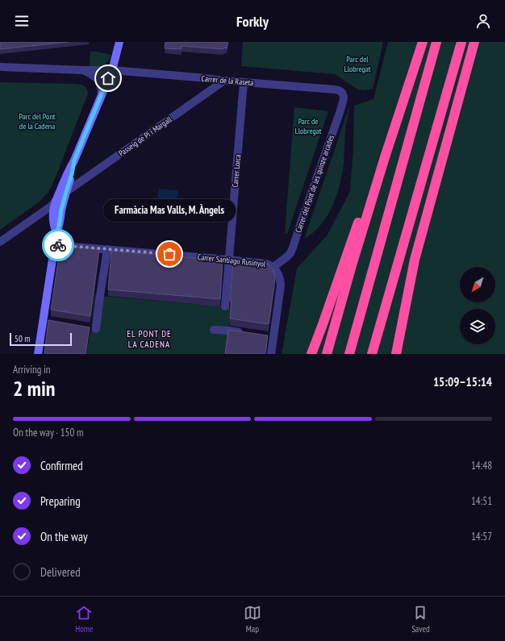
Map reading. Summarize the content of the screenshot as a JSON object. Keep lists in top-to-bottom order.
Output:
{
  "streets": {
    "street": [
      "Carrer de la Raseta",
      "Passeig de Pi i Margall",
      "Carrer Lorca",
      "Carrer del Pont de les quinze arcades",
      "Carrer Santiago Rusinyol"
    ]
  },
  "crossings": [
    ["Carrer de la Raseta", "Passeig de Pi i Margall"],
    ["Carrer de la Raseta", "Carrer Lorca"],
    ["Carrer de la Raseta", "Carrer del Pont de les quinze arcades"],
    ["Carrer Lorca", "Carrer Santiago Rusinyol"],
    ["Carrer del Pont de les quinze arcades", "Carrer Santiago Rusinyol"]
  ],
  "districts": ["EL PONT DE LA CADENA"],
  "parks": ["Parc del Llobregat", "Parc del Pont de la Cadena", "Parc de Llobregat"],
  "places": ["Farmàcia Mas Valls, M. Àngels"],
  "scale_bar": "50 m",
  "north": "bottom left",
  "page": {
    "header": "Forkly",
    "bubble": "Farmàcia Mas Valls, M. Àngels",
    "scale": "50 m",
    "heading": ["2 min", "Arriving in", "15:09–15:14"],
    "bar": "On the way · 150 m",
    "list": [
      ["Confirmed", "14:48"],
      ["Preparing", "14:51"],
      ["On the way", "14:57"],
      "Delivered"
    ],
    "tabs": ["Home", "Map", "Saved"]
  }
}
